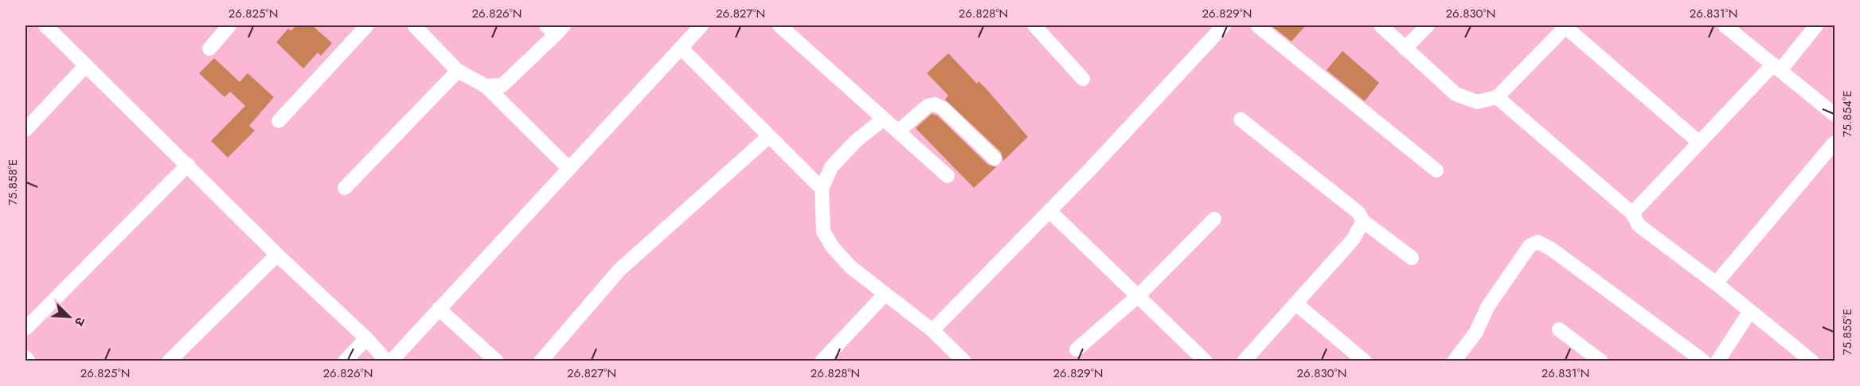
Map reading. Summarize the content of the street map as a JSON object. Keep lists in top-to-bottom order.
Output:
{
  "north": "bottom right",
  "coordinates": [
    "26.825°N",
    "26.826°N",
    "26.827°N",
    "26.828°N",
    "26.829°N",
    "26.830°N",
    "26.831°N",
    "75.854°E",
    "75.858°E",
    "75.855°E"
  ]
}
